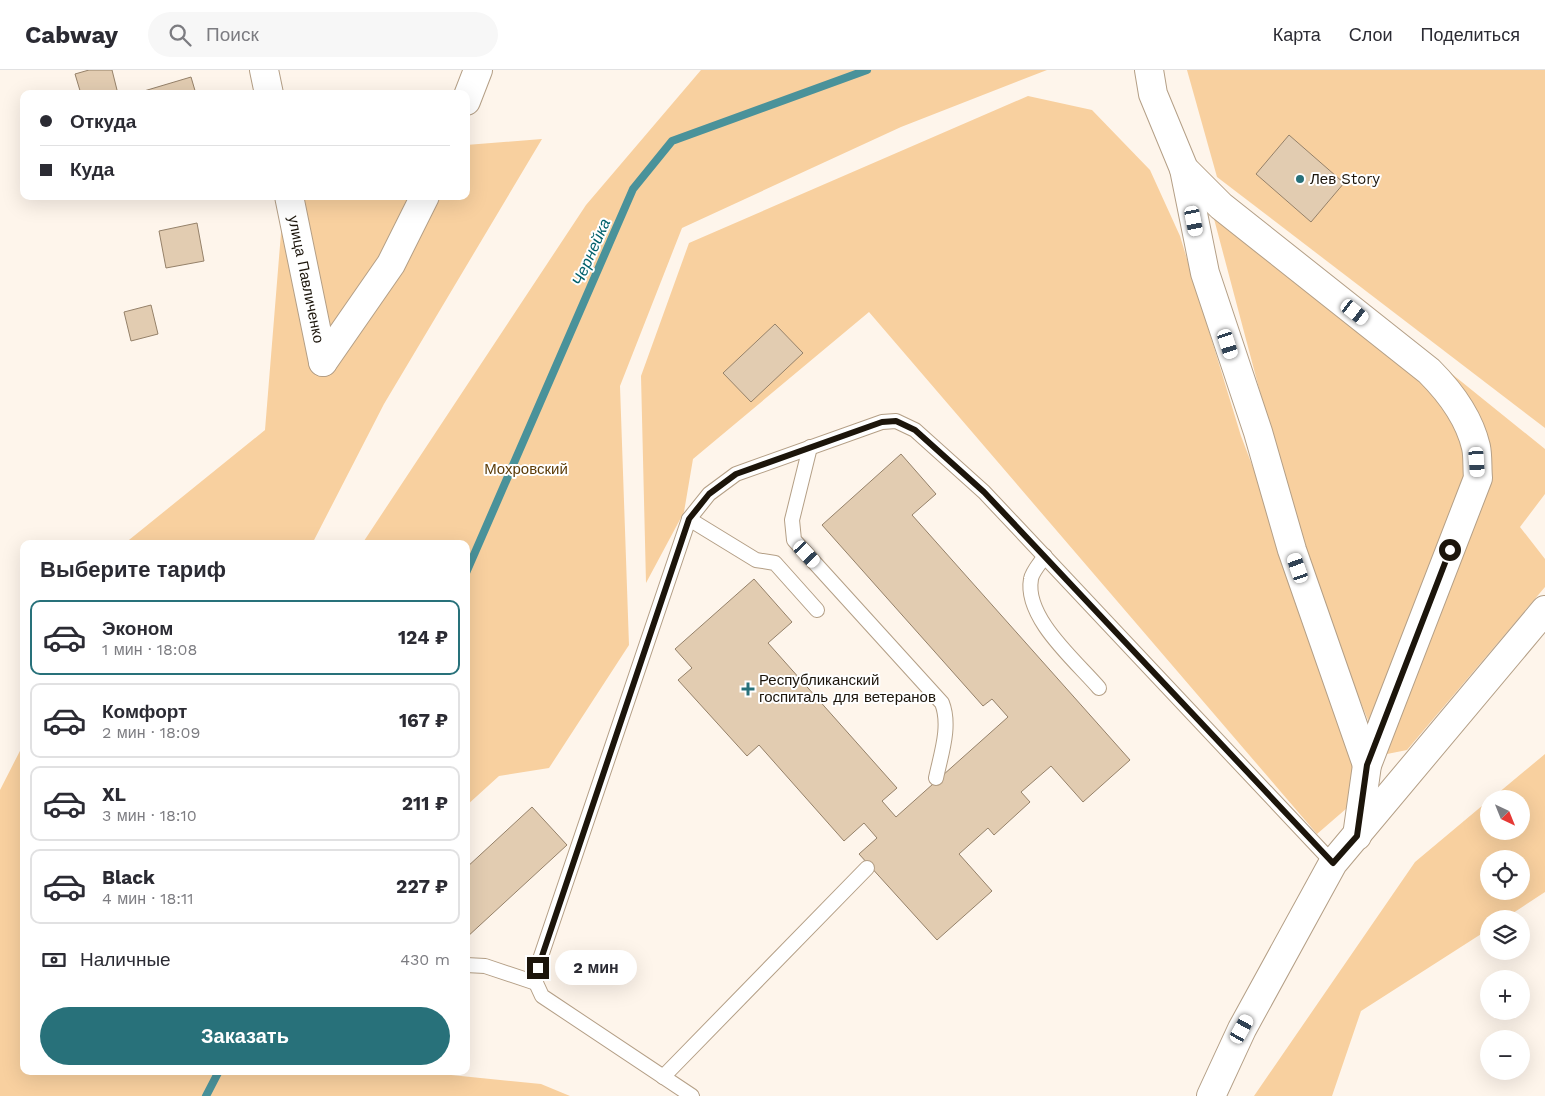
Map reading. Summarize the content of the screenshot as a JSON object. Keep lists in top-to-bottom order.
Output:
{
  "streets": {
    "street": ["улица Павличенко"]
  },
  "water": ["Чернейка"],
  "parks": ["Мохровский"],
  "places": {
    "other": ["Лев Story"],
    "health": ["Республиканский госпиталь для ветеранов"]
  },
  "north": "bottom right",
  "page": {
    "header": "Cabway",
    "search": "Поиск",
    "nav": ["Карта", "Слои", "Поделиться"],
    "banner": ["Откуда", "Куда"],
    "heading": "Выберите тариф",
    "list": [
      {
        "name": "Эконом",
        "note": "1 мин · 18:08",
        "value": "124 ₽"
      },
      {
        "name": "Комфорт",
        "note": "2 мин · 18:09",
        "value": "167 ₽"
      },
      {
        "name": "XL",
        "note": "3 мин · 18:10",
        "value": "211 ₽"
      },
      {
        "name": "Black",
        "note": "4 мин · 18:11",
        "value": "227 ₽"
      }
    ],
    "map_buttons": ["+", "−"],
    "pay": ["Наличные", "430 m"],
    "bubble": "2 мин",
    "buttons": "Заказать"
  }
}
